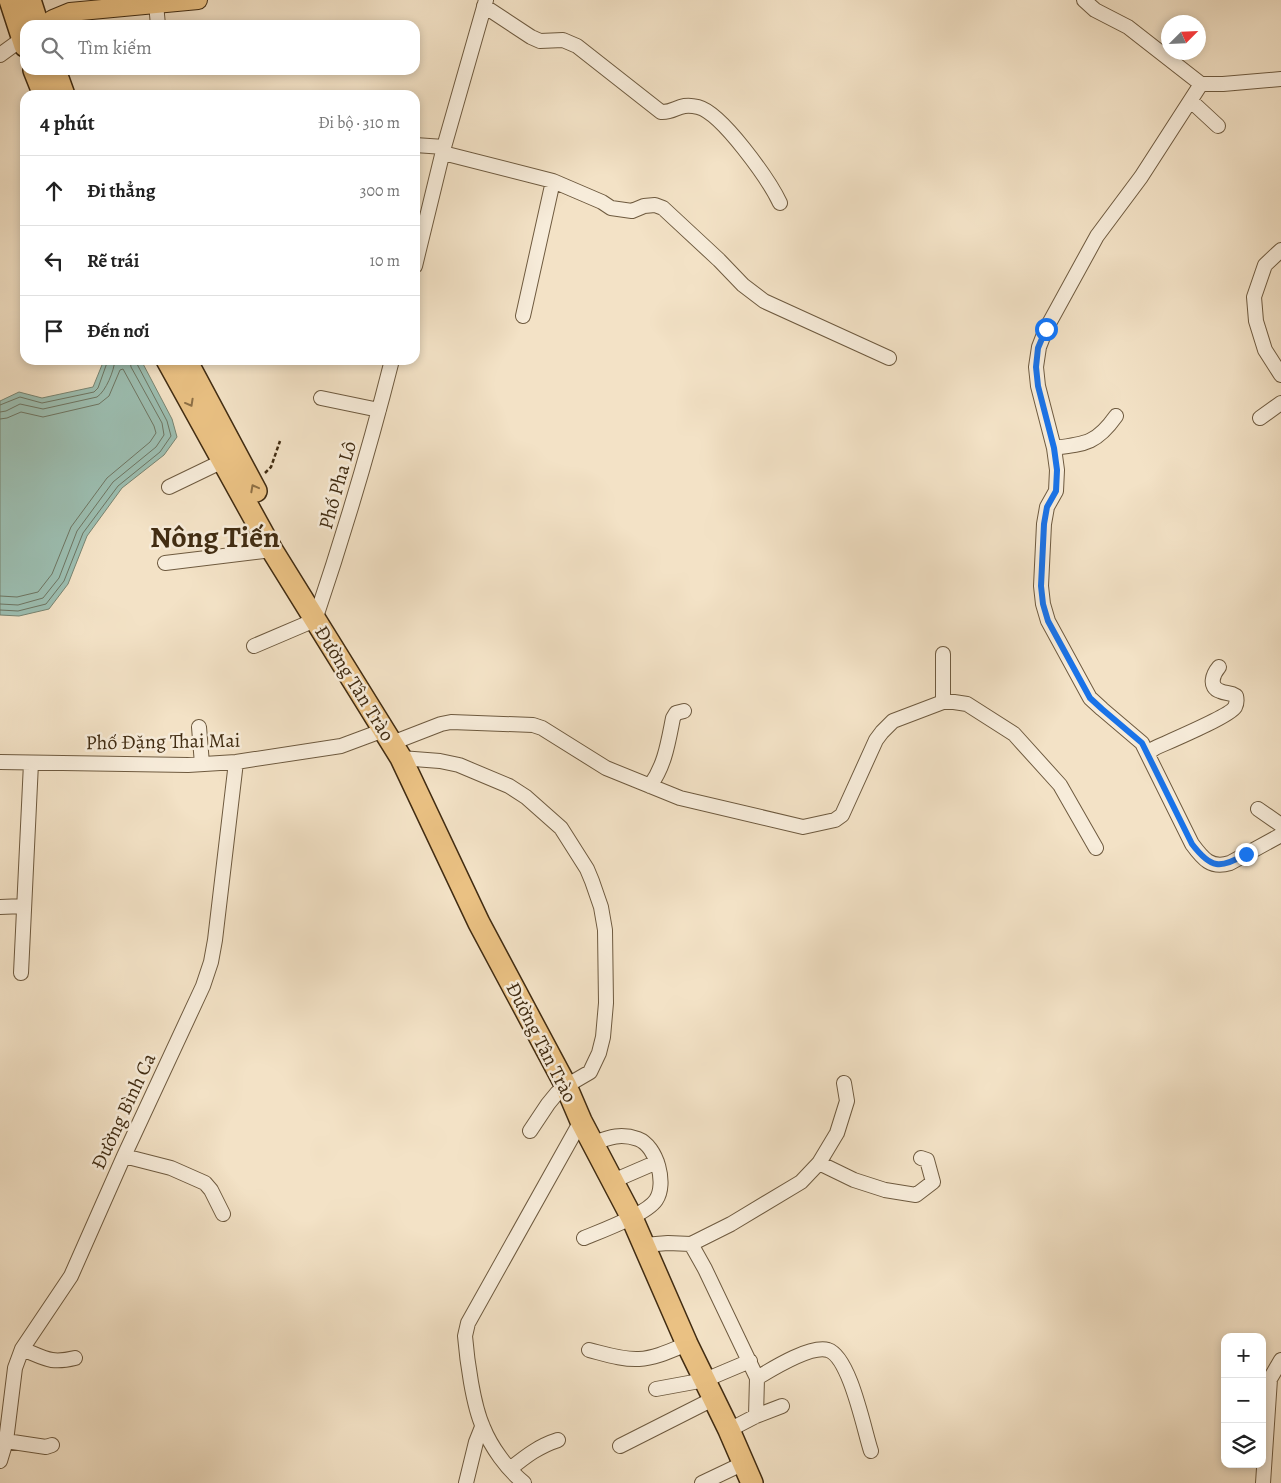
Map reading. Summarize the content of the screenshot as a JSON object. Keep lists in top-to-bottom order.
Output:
{
  "streets": {
    "highway": ["Đường Tân Trào"],
    "street": ["Phố Pha Lô", "Phố Đặng Thai Mai", "Đường Bình Ca"]
  },
  "crossings": [
    ["Phố Pha Lô", "Đường Tân Trào"],
    ["Đường Tân Trào", "Phố Đặng Thai Mai"],
    ["Phố Đặng Thai Mai", "Đường Bình Ca"]
  ],
  "districts": ["Nông Tiến"],
  "north": "top right",
  "page": {
    "search": "Tìm kiếm",
    "heading": ["4 phút", "Đi bộ · 310 m"],
    "list": [
      ["Đi thẳng", "300 m"],
      ["Rẽ trái", "10 m"],
      "Đến nơi"
    ],
    "map_buttons": ["+", "−"]
  }
}
